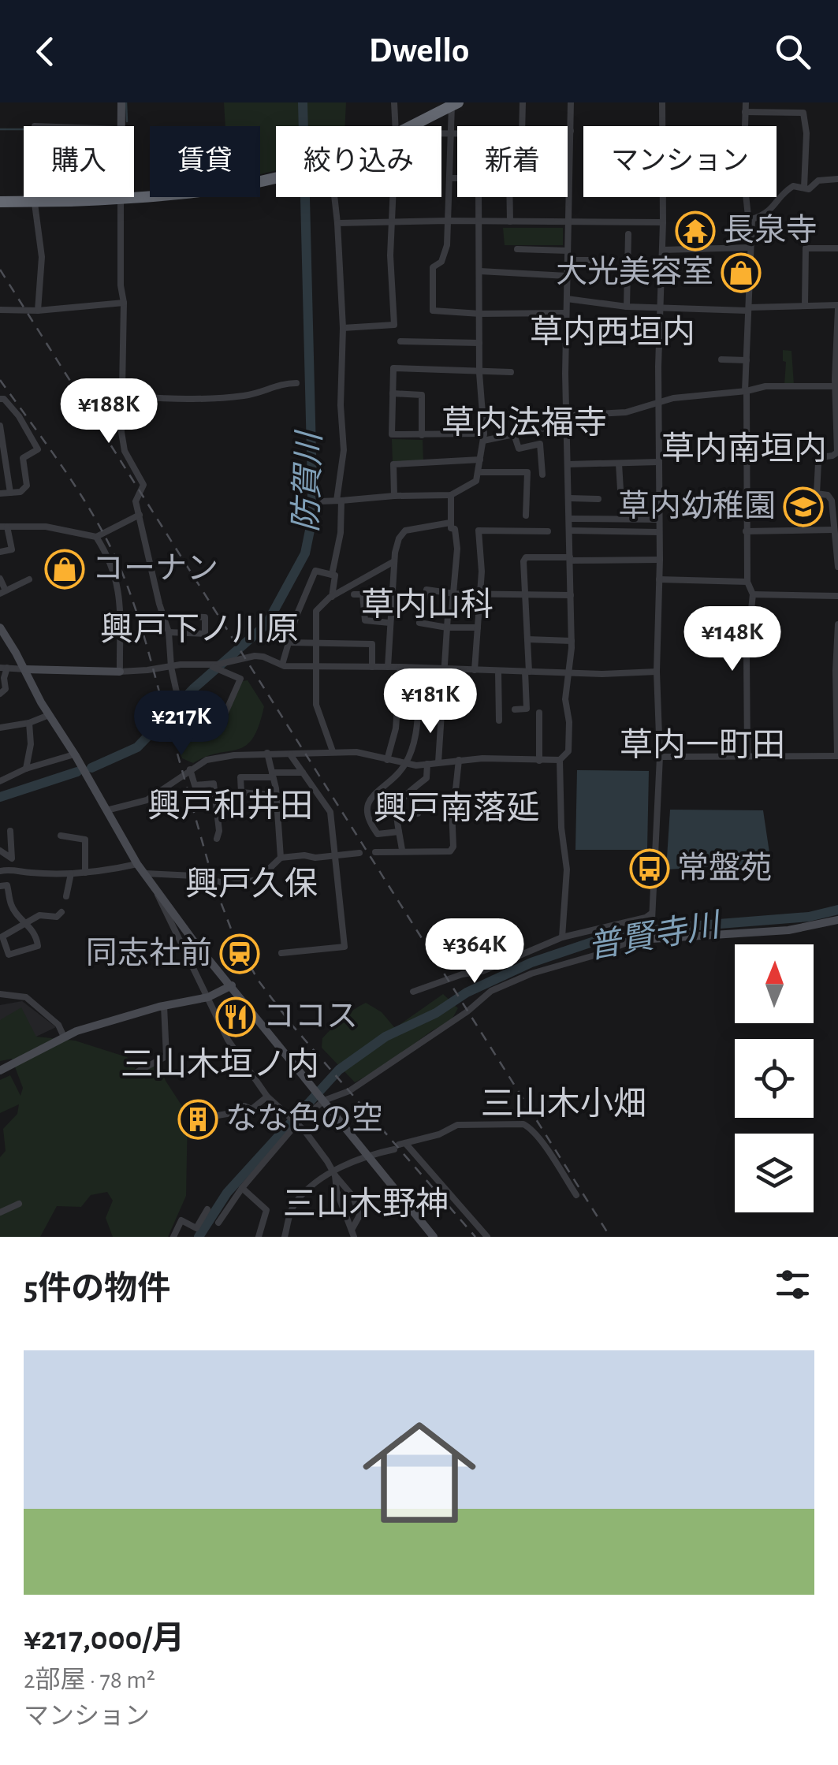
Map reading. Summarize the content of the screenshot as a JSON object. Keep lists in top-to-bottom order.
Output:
{
  "districts": [
    "草内西垣内",
    "草内法福寺",
    "草内南垣内",
    "草内山科",
    "興戸下ノ川原",
    "草内一町田",
    "興戸和井田",
    "興戸南落延",
    "興戸久保",
    "三山木垣ノ内",
    "三山木小畑",
    "三山木野神"
  ],
  "water": ["防賀川", "普賢寺川"],
  "places": {
    "temple": ["長泉寺"],
    "shop": ["大光美容室", "コーナン"],
    "school or university": ["草内幼稚園"],
    "bus stop": ["常盤苑"],
    "station": ["同志社前"],
    "restaurant": ["ココス"],
    "building": ["なな色の空"]
  },
  "north": "top",
  "page": {
    "header": "Dwello",
    "chip": [
      "購入",
      "賃貸",
      "絞り込み",
      "新着",
      "マンション"
    ],
    "price": [
      "¥188K",
      "¥148K",
      "¥181K",
      "¥217K",
      "¥364K"
    ],
    "heading": "5件の物件",
    "list": [
      {
        "name": "¥217,000/月",
        "note": "2部屋 · 78 m² · マンション"
      }
    ]
  }
}
